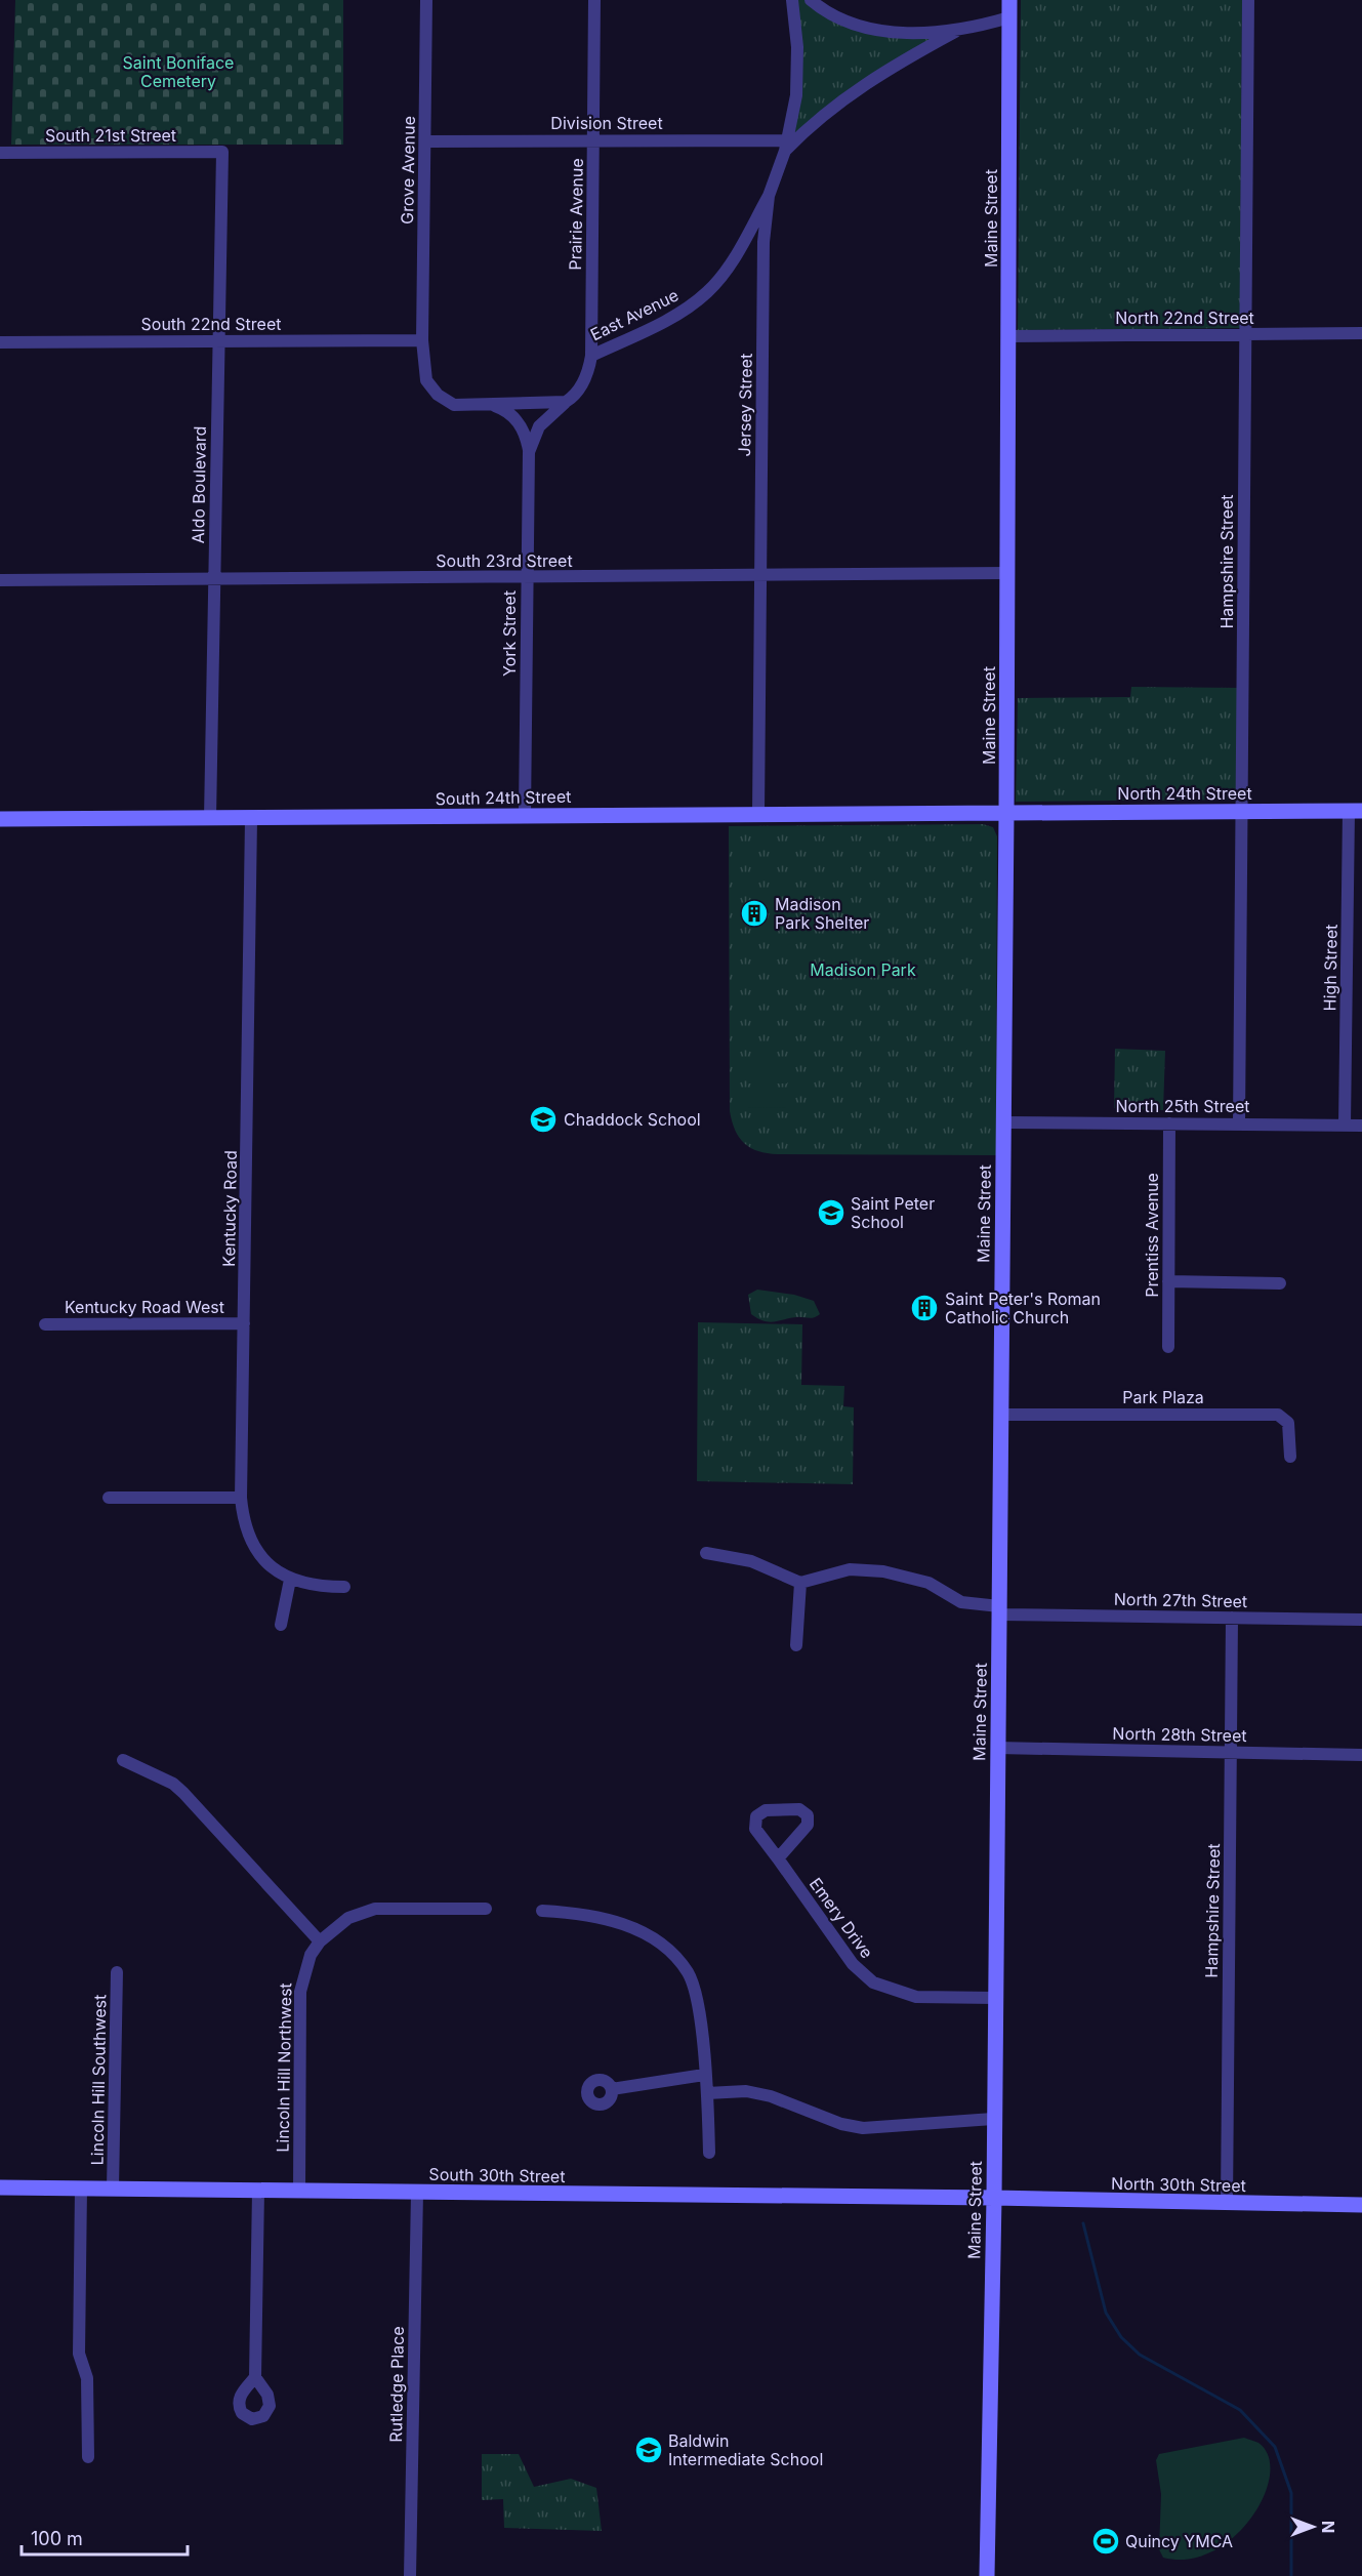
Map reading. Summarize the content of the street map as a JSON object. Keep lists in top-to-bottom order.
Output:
{
  "streets": {
    "street": [
      "Division Street",
      "South 21st Street",
      "Grove Avenue",
      "Prairie Avenue",
      "Maine Street",
      "East Avenue",
      "North 22nd Street",
      "South 22nd Street",
      "Jersey Street",
      "Aldo Boulevard",
      "South 23rd Street",
      "Hampshire Street",
      "York Street",
      "North 24th Street",
      "South 24th Street",
      "High Street",
      "North 25th Street",
      "Kentucky Road",
      "Prentiss Avenue",
      "Kentucky Road West",
      "Park Plaza",
      "North 27th Street",
      "North 28th Street",
      "Emery Drive",
      "Lincoln Hill Northwest",
      "Lincoln Hill Southwest",
      "South 30th Street",
      "North 30th Street",
      "Rutledge Place"
    ]
  },
  "crossings": [
    ["Division Street", "Grove Avenue"],
    ["Division Street", "Prairie Avenue"],
    ["Division Street", "Jersey Street"],
    ["South 21st Street", "Aldo Boulevard"],
    ["Grove Avenue", "South 22nd Street"],
    ["Prairie Avenue", "East Avenue"],
    ["Maine Street", "North 22nd Street"],
    ["Maine Street", "South 23rd Street"],
    ["Maine Street", "North 24th Street"],
    ["Maine Street", "South 24th Street"],
    ["Maine Street", "North 25th Street"],
    ["Maine Street", "Park Plaza"],
    ["Maine Street", "North 27th Street"],
    ["Maine Street", "North 28th Street"],
    ["Maine Street", "Emery Drive"],
    ["Maine Street", "South 30th Street"],
    ["Maine Street", "North 30th Street"],
    ["East Avenue", "Jersey Street"],
    ["East Avenue", "York Street"],
    ["North 22nd Street", "Hampshire Street"],
    ["South 22nd Street", "Aldo Boulevard"],
    ["Jersey Street", "South 23rd Street"],
    ["Jersey Street", "South 24th Street"],
    ["Aldo Boulevard", "South 23rd Street"],
    ["Aldo Boulevard", "South 24th Street"],
    ["South 23rd Street", "York Street"],
    ["Hampshire Street", "North 24th Street"],
    ["Hampshire Street", "North 25th Street"],
    ["Hampshire Street", "North 27th Street"],
    ["Hampshire Street", "North 28th Street"],
    ["Hampshire Street", "North 30th Street"],
    ["York Street", "South 24th Street"],
    ["North 24th Street", "South 24th Street"],
    ["North 24th Street", "High Street"],
    ["South 24th Street", "Kentucky Road"],
    ["High Street", "North 25th Street"],
    ["North 25th Street", "Prentiss Avenue"],
    ["Kentucky Road", "Kentucky Road West"],
    ["Lincoln Hill Northwest", "South 30th Street"],
    ["Lincoln Hill Southwest", "South 30th Street"],
    ["South 30th Street", "North 30th Street"],
    ["South 30th Street", "Rutledge Place"]
  ],
  "parks": ["Saint Boniface Cemetery", "Madison Park"],
  "places": {
    "building": ["Madison Park Shelter", "Saint Peter's Roman Catholic Church"],
    "school or university": ["Chaddock School", "Saint Peter School", "Baldwin Intermediate School"],
    "sports": ["Quincy YMCA"]
  },
  "scale_bar": "100 m",
  "north": "right"
}
